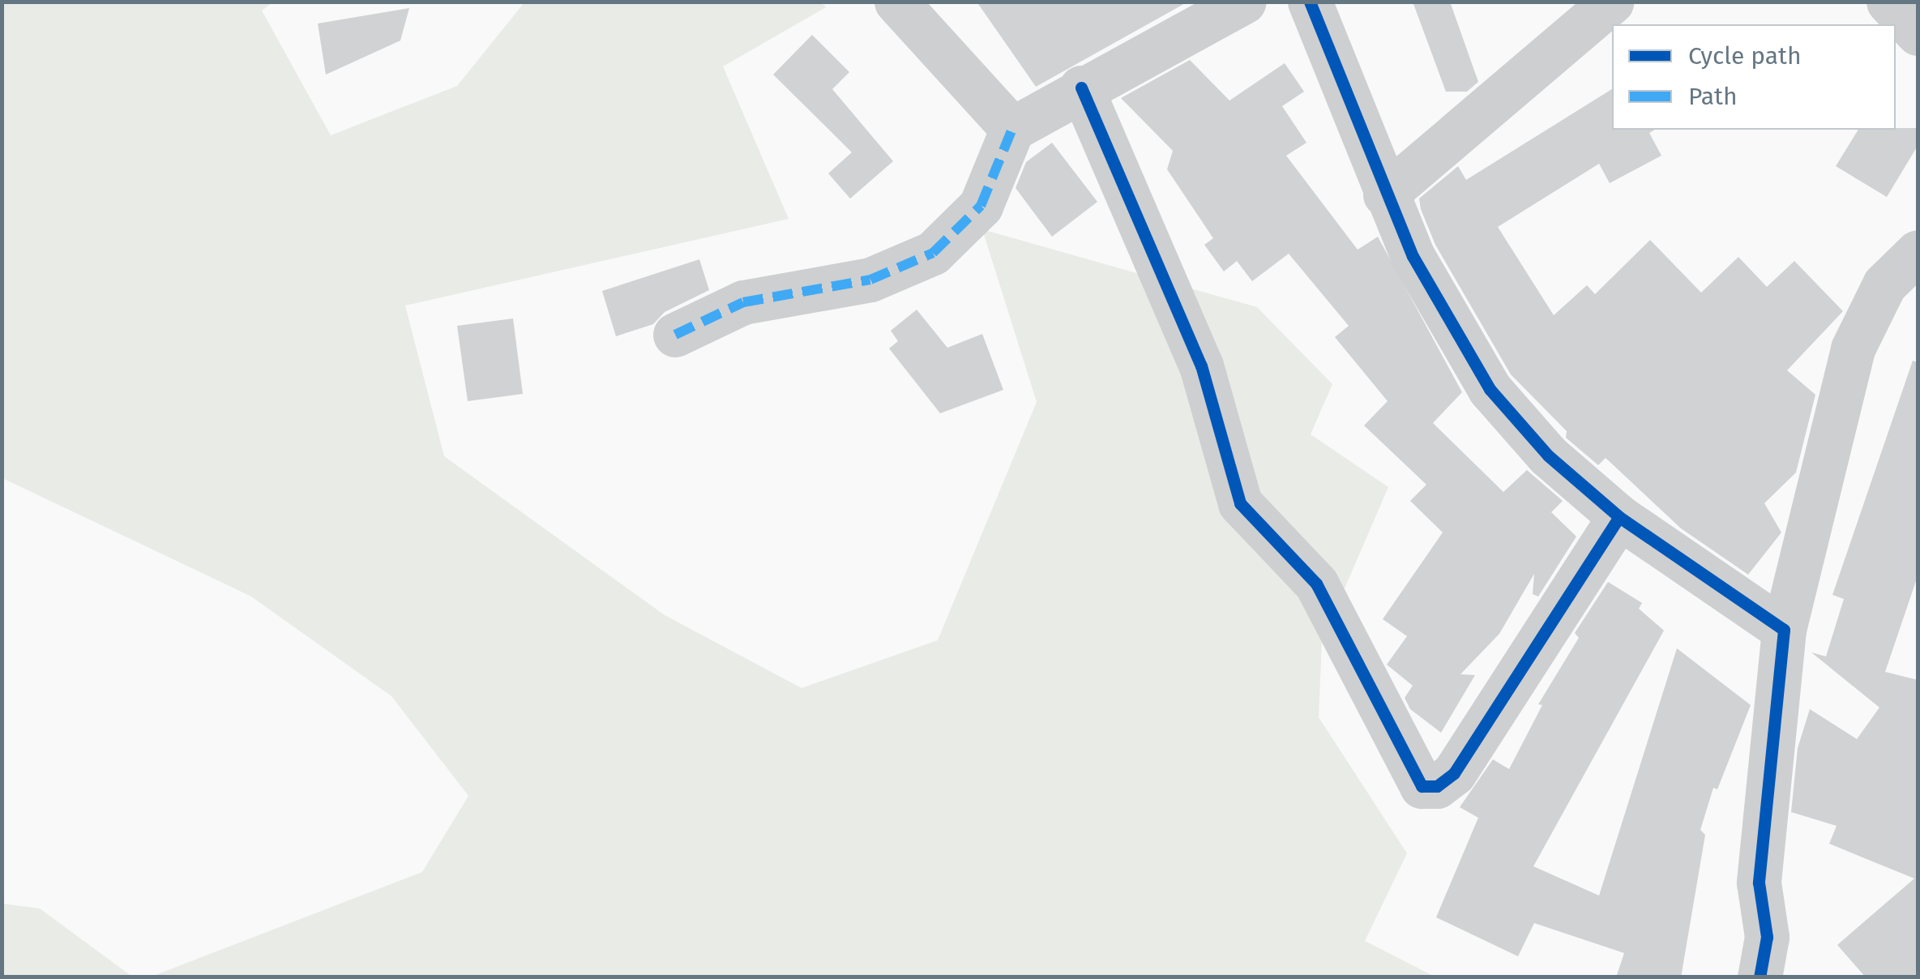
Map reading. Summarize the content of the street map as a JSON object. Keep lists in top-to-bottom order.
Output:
{
  "legend": ["Cycle path", "Path"]
}
